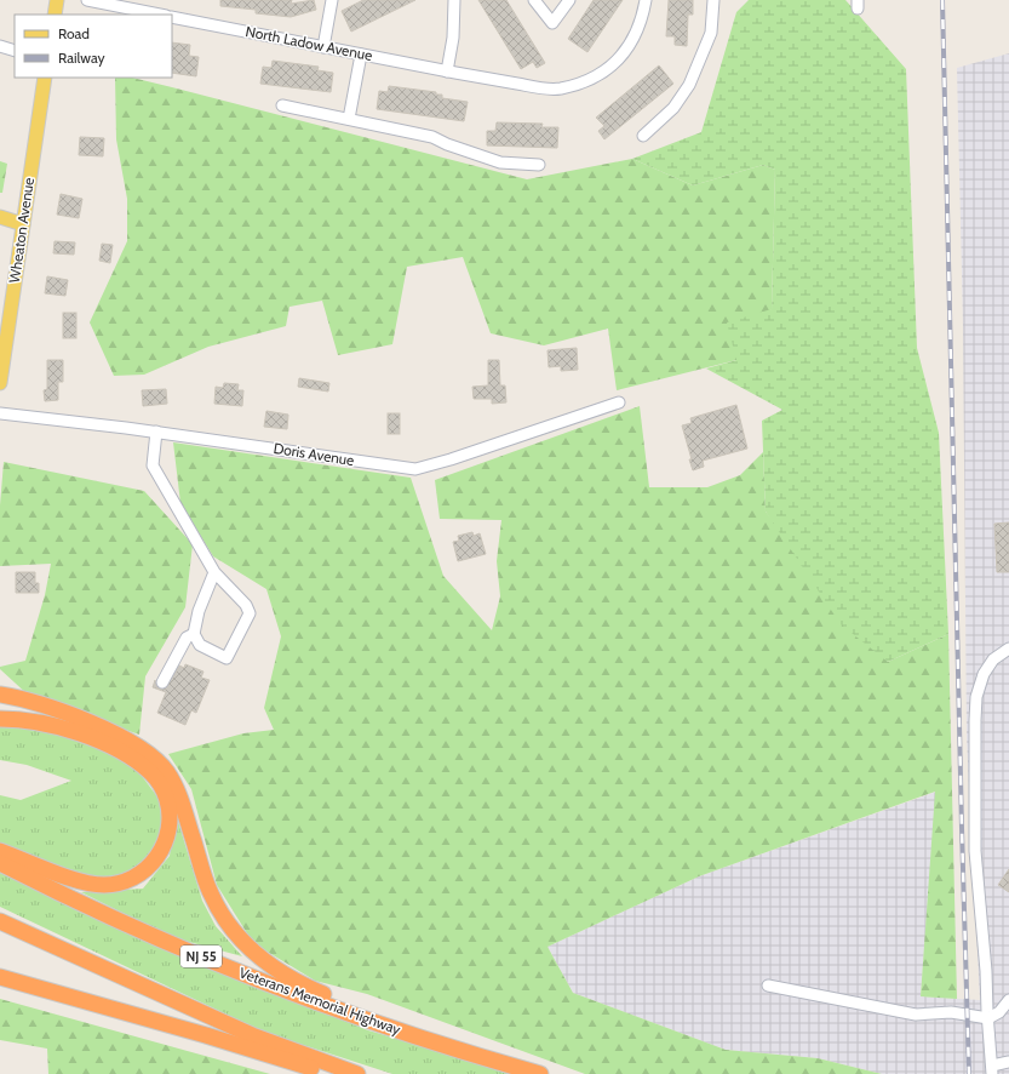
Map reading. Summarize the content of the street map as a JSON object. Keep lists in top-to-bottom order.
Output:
{
  "streets": {
    "highway": ["NJ 55", "Veterans Memorial Highway"],
    "main road": ["Wheaton Avenue"],
    "street": ["North Ladow Avenue", "Doris Avenue"]
  },
  "legend": ["Road", "Railway"]
}
